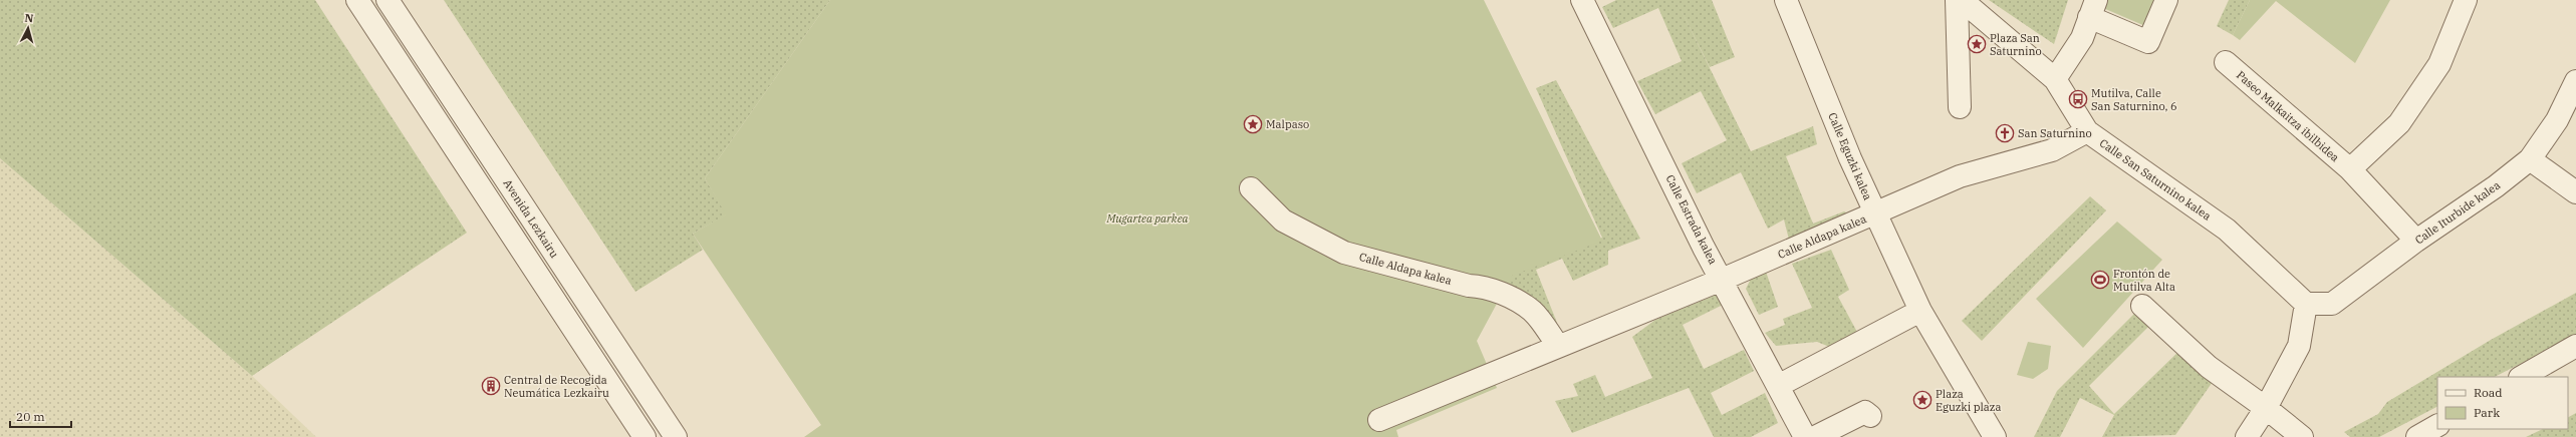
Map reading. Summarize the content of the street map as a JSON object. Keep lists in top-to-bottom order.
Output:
{
  "streets": {
    "street": [
      "Paseo Malkaitza ibilbidea",
      "Calle Eguzki kalea",
      "Calle San Saturnino kalea",
      "Calle Iturbide kalea",
      "Avenida Lezkairu",
      "Calle Estrada kalea",
      "Calle Aldapa kalea"
    ]
  },
  "crossings": [
    ["Paseo Malkaitza ibilbidea", "Calle Iturbide kalea"],
    ["Calle Eguzki kalea", "Calle Aldapa kalea"],
    ["Calle San Saturnino kalea", "Calle Iturbide kalea"],
    ["Calle San Saturnino kalea", "Calle Aldapa kalea"],
    ["Calle Estrada kalea", "Calle Aldapa kalea"]
  ],
  "parks": ["Mugartea parkea"],
  "places": {
    "place": ["Plaza San Saturnino", "Malpaso", "Plaza Eguzki plaza"],
    "bus stop": ["Mutilva, Calle San Saturnino, 6"],
    "church": ["San Saturnino"],
    "sports": ["Frontón de Mutilva Alta"],
    "building": ["Central de Recogida Neumática Lezkairu"]
  },
  "legend": ["Road", "Park"],
  "scale_bar": "20 m",
  "north": "top"
}
